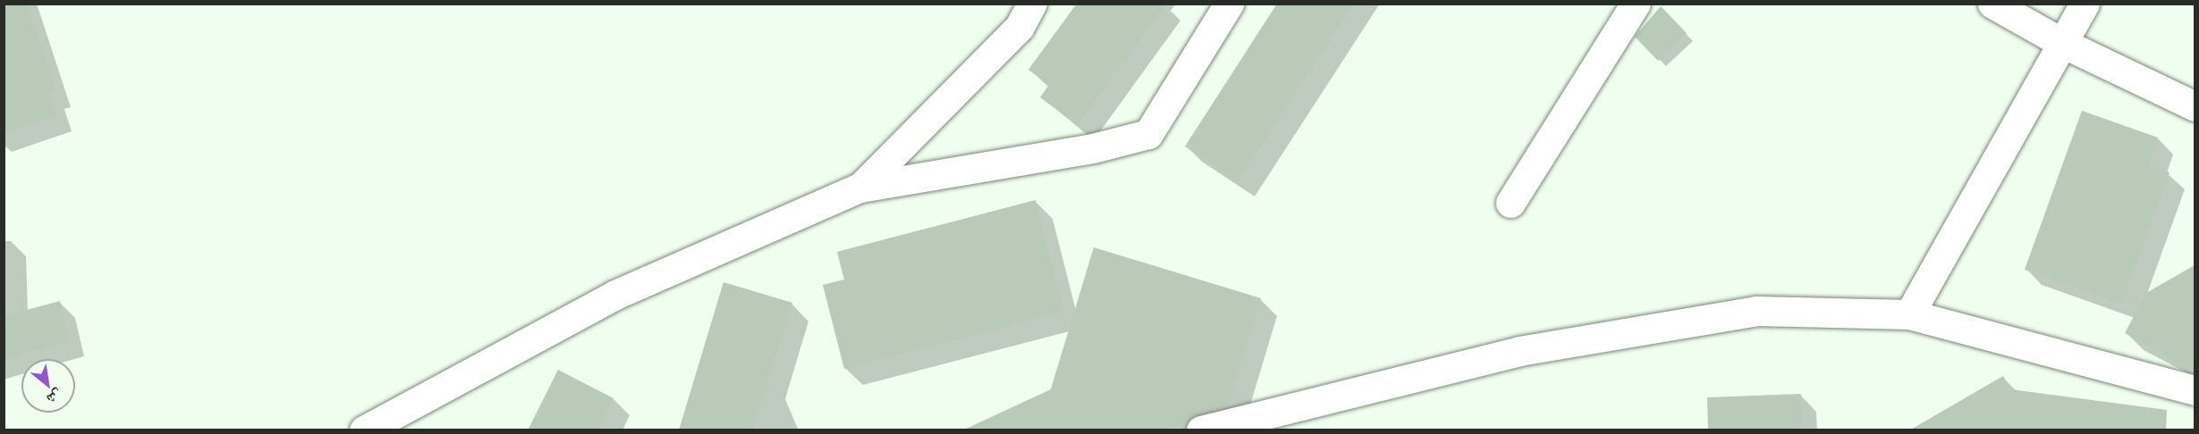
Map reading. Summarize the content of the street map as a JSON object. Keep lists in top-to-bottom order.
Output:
{
  "north": "bottom right"
}
